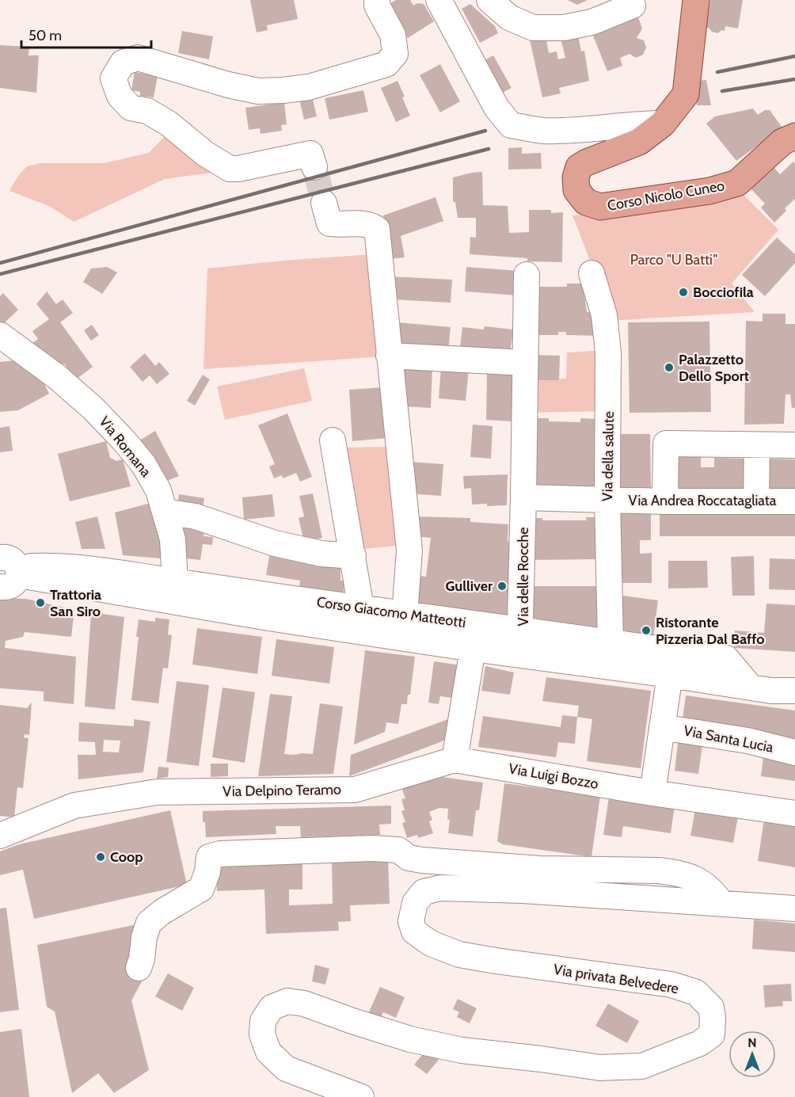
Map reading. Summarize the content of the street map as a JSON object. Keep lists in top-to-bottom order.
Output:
{
  "streets": {
    "main road": ["Corso Nicolo Cuneo"],
    "street": [
      "Via Romana",
      "Via della salute",
      "Via Andrea Roccatagliata",
      "Via delle Rocche",
      "Corso Giacomo Matteotti",
      "Via Santa Lucia",
      "Via Luigi Bozzo",
      "Via Delpino Teramo",
      "Via privata Belvedere"
    ]
  },
  "crossings": [
    ["Via Romana", "Corso Giacomo Matteotti"],
    ["Via della salute", "Via Andrea Roccatagliata"],
    ["Via della salute", "Corso Giacomo Matteotti"],
    ["Via Andrea Roccatagliata", "Via delle Rocche"],
    ["Via delle Rocche", "Corso Giacomo Matteotti"],
    ["Via Luigi Bozzo", "Via Delpino Teramo"]
  ],
  "parks": ["Parco \"U Batti\""],
  "places": [
    "Bocciofila",
    "Palazzetto Dello Sport",
    "Gulliver",
    "Trattoria San Siro",
    "Ristorante Pizzeria Dal Baffo",
    "Coop"
  ],
  "scale_bar": "50 m",
  "north": "top"
}
